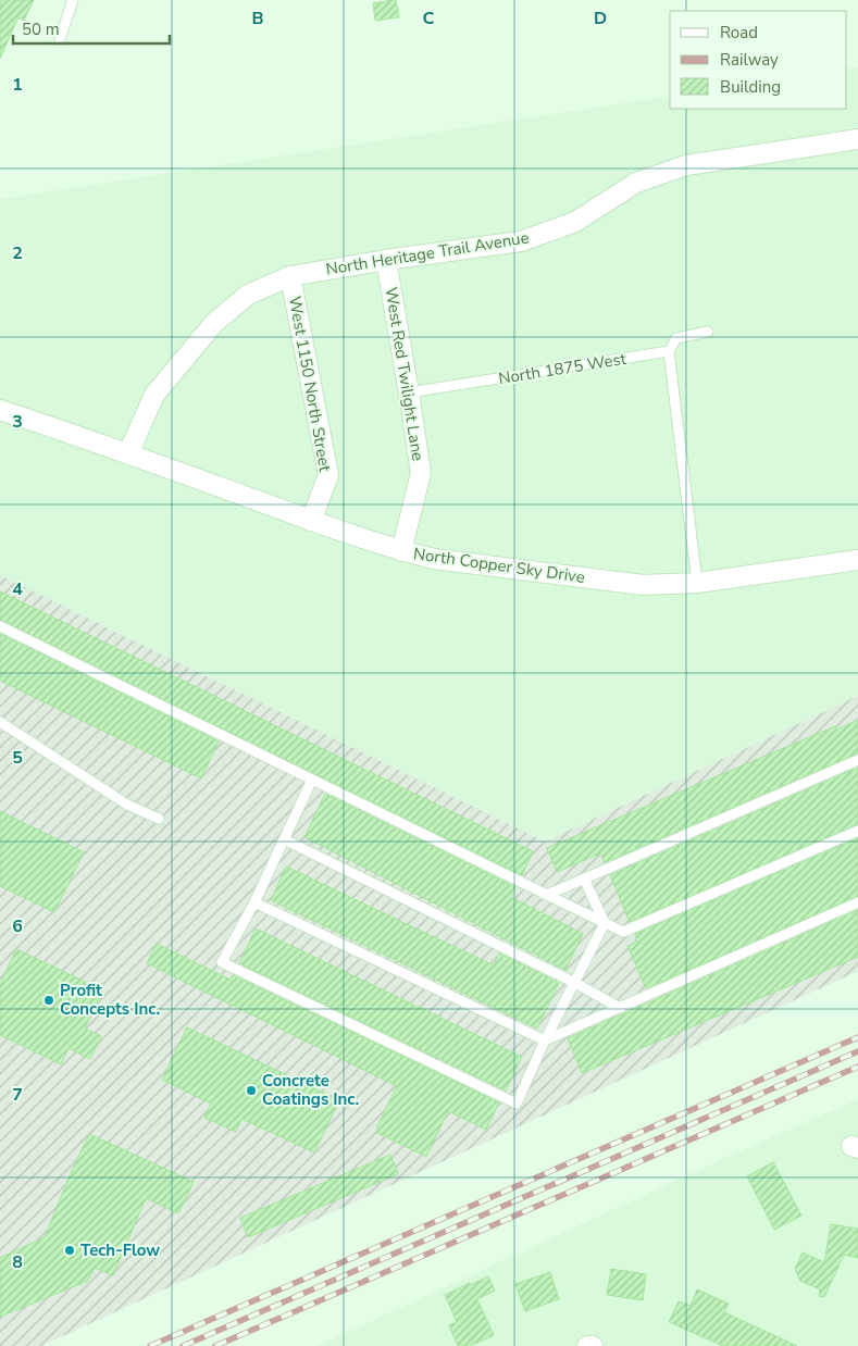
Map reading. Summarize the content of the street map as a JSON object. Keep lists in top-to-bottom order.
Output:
{
  "streets": {
    "street": [
      "North Heritage Trail Avenue",
      "West Red Twilight Lane",
      "West 1150 North Street",
      "North Copper Sky Drive"
    ],
    "lane": ["North 1875 West"]
  },
  "crossings": [
    ["North Heritage Trail Avenue", "West Red Twilight Lane"],
    ["North Heritage Trail Avenue", "West 1150 North Street"],
    ["North Heritage Trail Avenue", "North Copper Sky Drive"],
    ["North 1875 West", "West Red Twilight Lane"],
    ["West Red Twilight Lane", "North Copper Sky Drive"],
    ["West 1150 North Street", "North Copper Sky Drive"]
  ],
  "places": ["Profit Concepts Inc.", "Concrete Coatings Inc.", "Tech-Flow"],
  "legend": ["Road", "Railway", "Building"],
  "scale_bar": "50 m",
  "grid": {
    "columns": ["B", "C", "D"],
    "rows": [
      "1",
      "2",
      "3",
      "4",
      "5",
      "6",
      "7",
      "8"
    ]
  }
}
